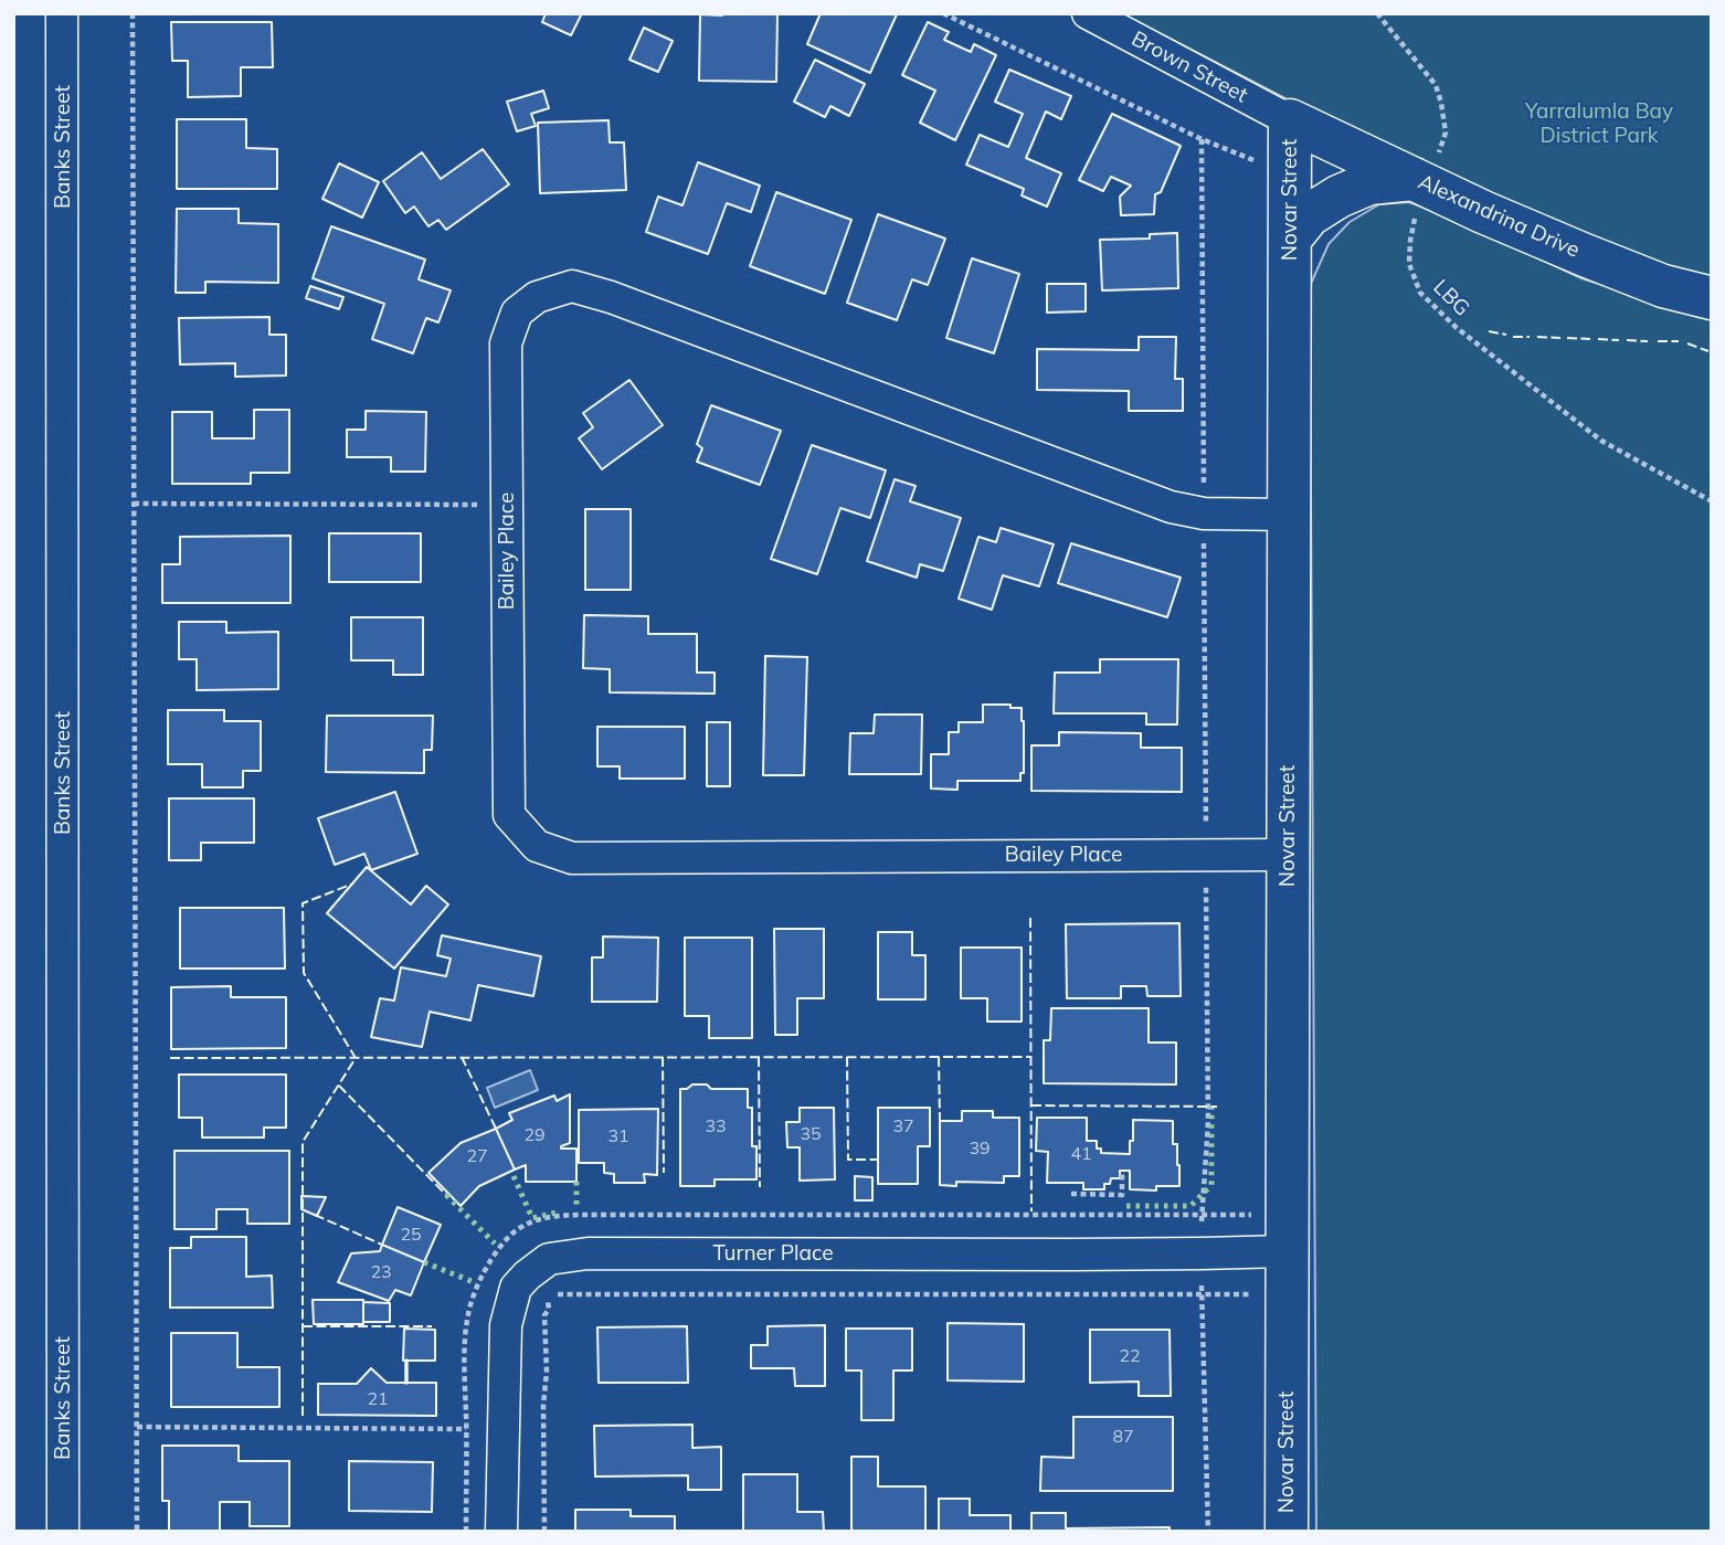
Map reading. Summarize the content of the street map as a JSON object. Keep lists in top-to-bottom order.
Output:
{
  "streets": {
    "main road": ["Novar Street", "Alexandrina Drive"],
    "street": [
      "Brown Street",
      "Banks Street",
      "Bailey Place",
      "Turner Place"
    ],
    "path": ["LBG"]
  },
  "crossings": [
    ["Brown Street", "Novar Street"],
    ["Brown Street", "Alexandrina Drive"],
    ["Novar Street", "Alexandrina Drive"],
    ["Novar Street", "Bailey Place"],
    ["Novar Street", "Turner Place"],
    ["Alexandrina Drive", "LBG"]
  ],
  "parks": ["Yarralumla Bay District Park"],
  "house_numbers": [
    "33",
    "37",
    "35",
    "29",
    "31",
    "39",
    "41",
    "27",
    "25",
    "23",
    "22",
    "21",
    "87"
  ]
}
